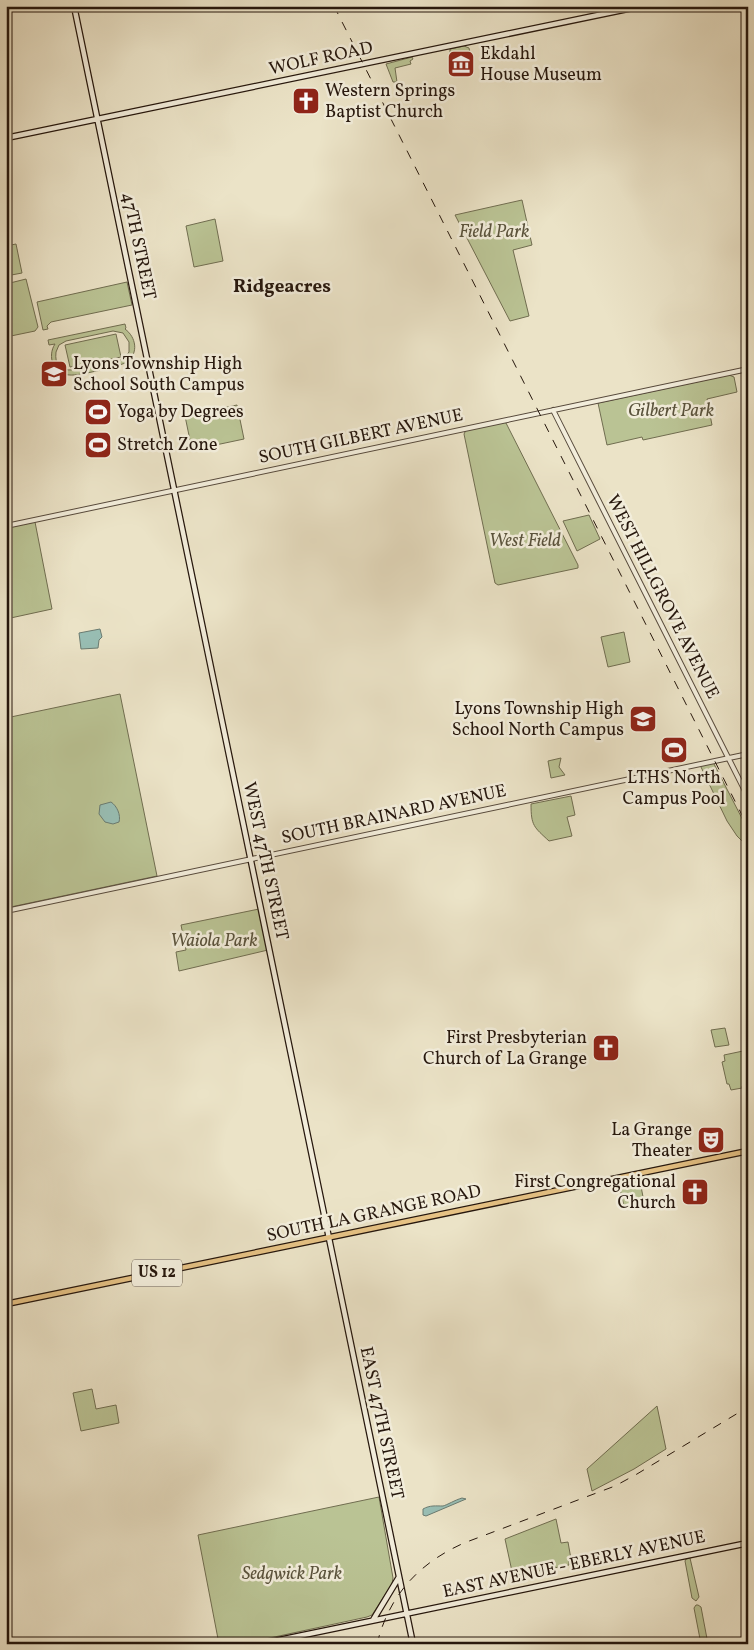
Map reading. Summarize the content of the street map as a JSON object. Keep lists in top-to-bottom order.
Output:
{
  "streets": {
    "main road": [
      "WOLF ROAD",
      "47TH STREET",
      "WEST 47TH STREET",
      "SOUTH LA GRANGE ROAD",
      "US 12",
      "EAST 47TH STREET",
      "EAST AVENUE - EBERLY AVENUE"
    ],
    "street": ["SOUTH GILBERT AVENUE", "WEST HILLGROVE AVENUE", "SOUTH BRAINARD AVENUE"]
  },
  "crossings": [
    ["WOLF ROAD", "47TH STREET"],
    ["47TH STREET", "SOUTH GILBERT AVENUE"],
    ["47TH STREET", "WEST 47TH STREET"],
    ["SOUTH GILBERT AVENUE", "WEST HILLGROVE AVENUE"],
    ["SOUTH GILBERT AVENUE", "WEST 47TH STREET"],
    ["WEST HILLGROVE AVENUE", "SOUTH BRAINARD AVENUE"],
    ["SOUTH BRAINARD AVENUE", "WEST 47TH STREET"],
    ["WEST 47TH STREET", "SOUTH LA GRANGE ROAD"],
    ["WEST 47TH STREET", "EAST 47TH STREET"],
    ["SOUTH LA GRANGE ROAD", "EAST 47TH STREET"],
    ["EAST 47TH STREET", "EAST AVENUE - EBERLY AVENUE"]
  ],
  "districts": ["Ridgeacres"],
  "parks": [
    "Field Park",
    "Gilbert Park",
    "West Field",
    "Waiola Park",
    "Sedgwick Park"
  ],
  "places": {
    "museum": ["Ekdahl House Museum"],
    "church": ["Western Springs Baptist Church", "First Presbyterian Church of La Grange", "First Congregational Church"],
    "school or university": ["Lyons Township High School South Campus", "Lyons Township High School North Campus"],
    "sports": ["Yoga by Degrees", "Stretch Zone", "LTHS North Campus Pool"],
    "theatre": ["La Grange Theater"]
  }
}
